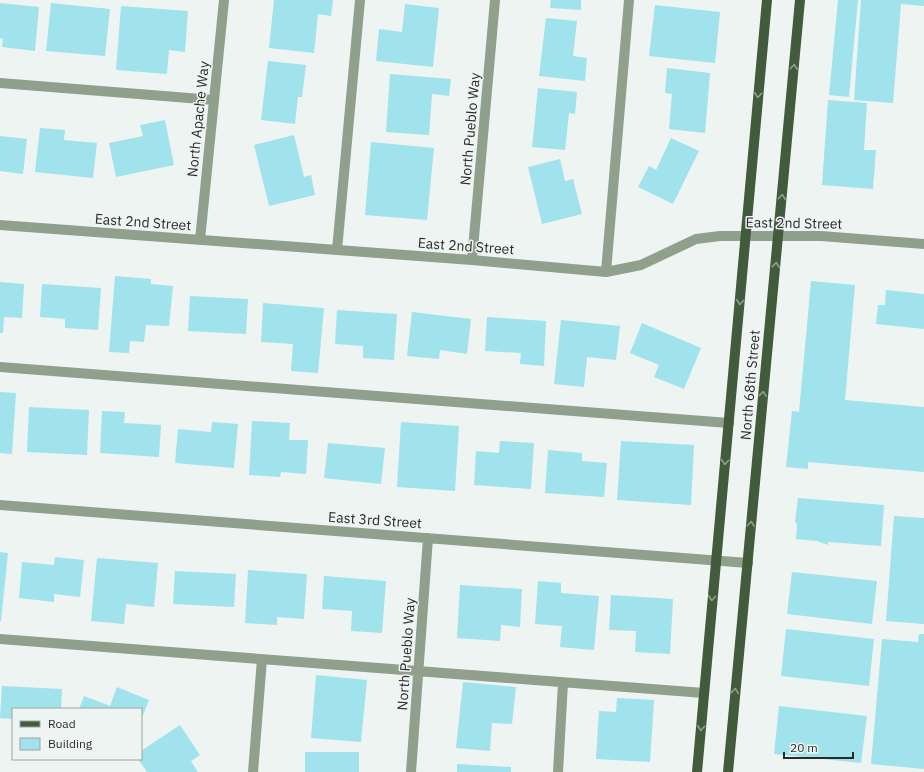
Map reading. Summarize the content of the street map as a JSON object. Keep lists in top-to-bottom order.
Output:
{
  "streets": {
    "main road": ["North 68th Street"],
    "street": [
      "North Apache Way",
      "North Pueblo Way",
      "East 2nd Street",
      "East 3rd Street"
    ]
  },
  "crossings": [
    ["North Apache Way", "East 2nd Street"],
    ["North Pueblo Way", "East 2nd Street"],
    ["North Pueblo Way", "East 3rd Street"],
    ["East 2nd Street", "North 68th Street"],
    ["North 68th Street", "East 3rd Street"]
  ],
  "legend": ["Road", "Building"],
  "scale_bar": "20 m"
}
